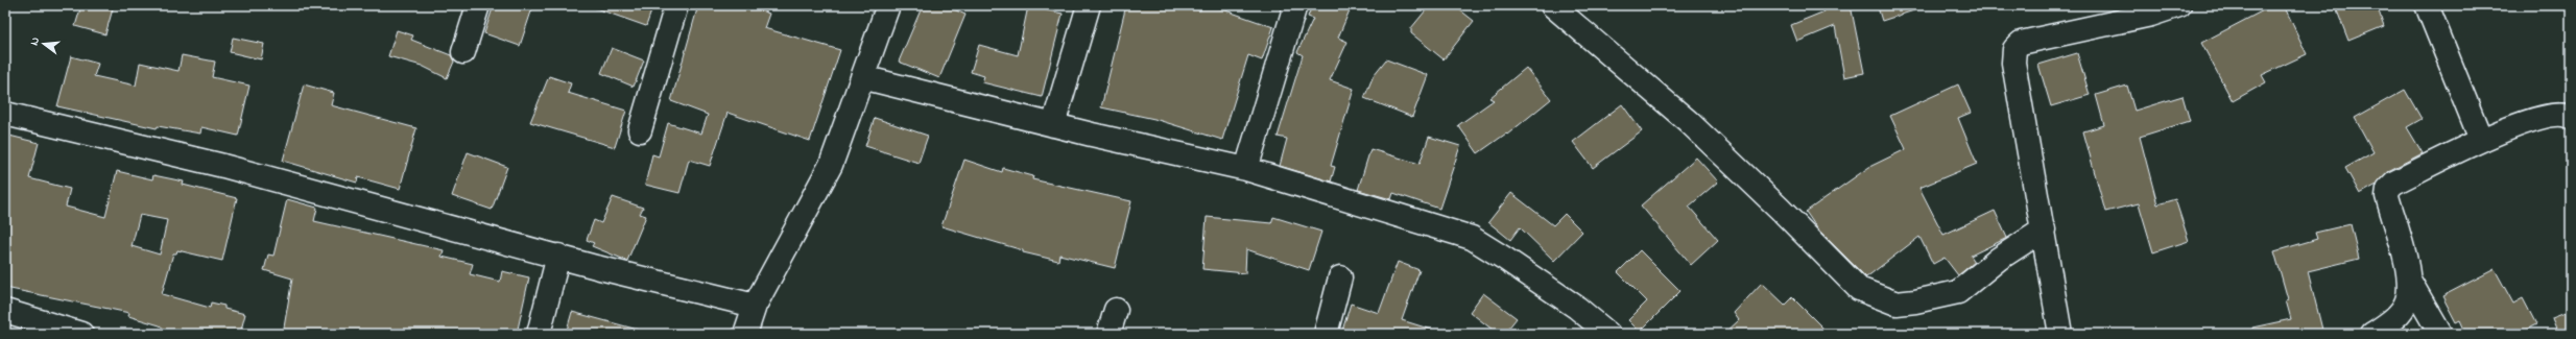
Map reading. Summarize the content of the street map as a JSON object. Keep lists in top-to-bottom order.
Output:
{
  "north": "left"
}
